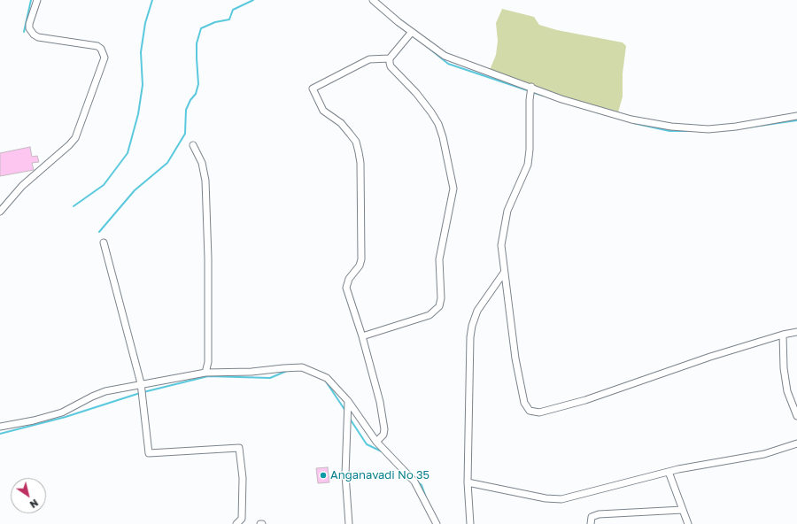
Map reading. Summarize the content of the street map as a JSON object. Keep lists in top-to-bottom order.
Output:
{
  "places": ["Anganavadi No 35"],
  "north": "bottom right"
}
